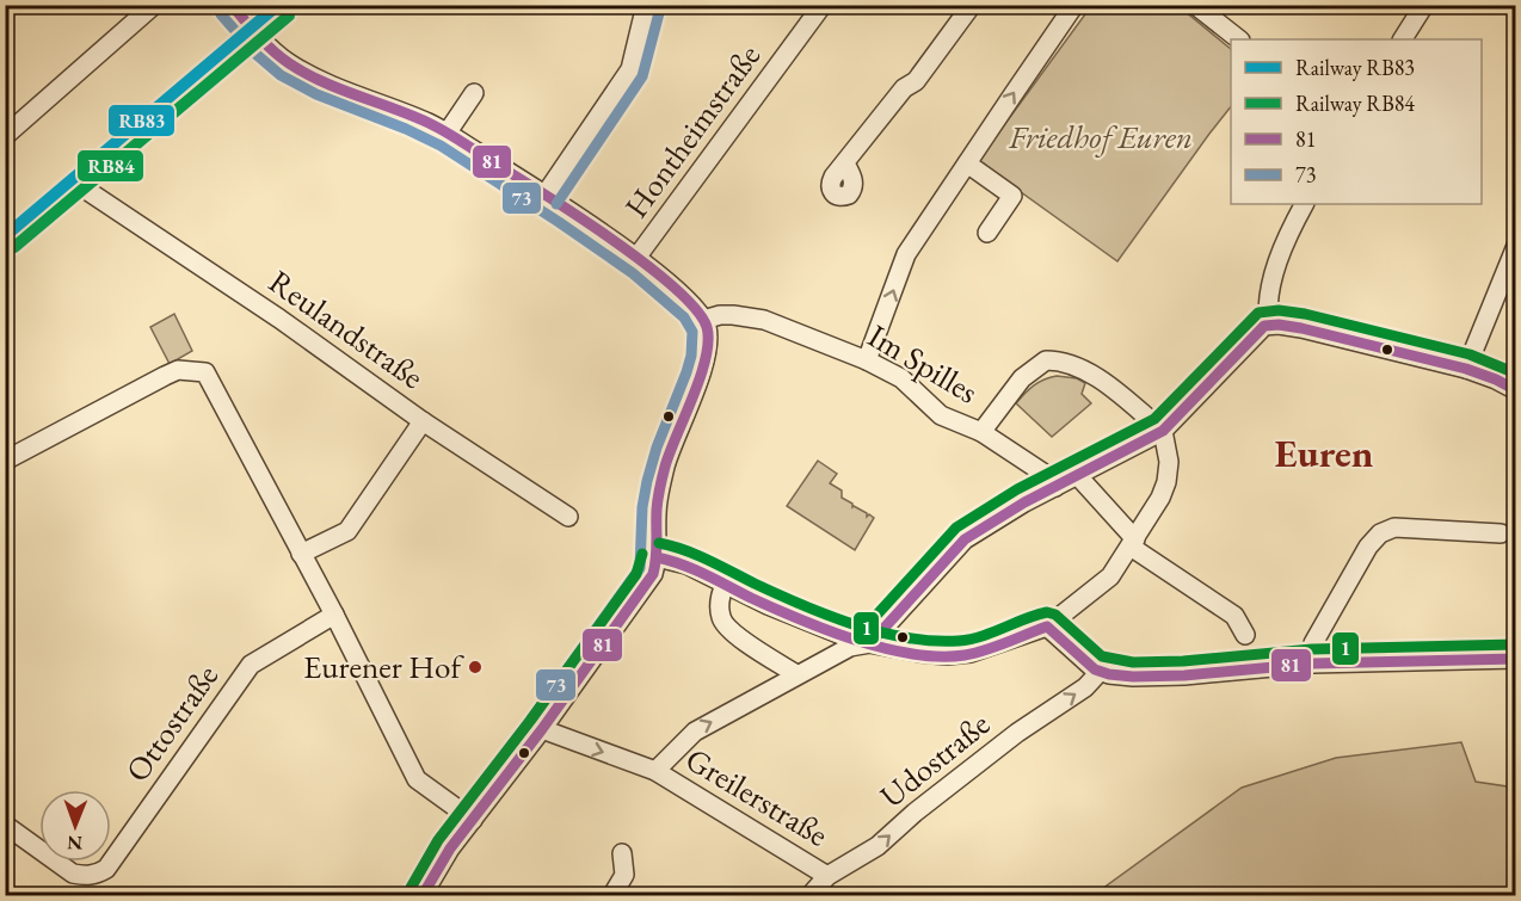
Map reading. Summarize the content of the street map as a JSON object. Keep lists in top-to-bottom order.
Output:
{
  "streets": {
    "street": [
      "Hontheimstraße",
      "Reulandstraße",
      "Im Spilles",
      "Ottostraße",
      "Udostraße",
      "Greilerstraße"
    ]
  },
  "crossings": [
    ["Udostraße", "Greilerstraße"]
  ],
  "one_way": ["Udostraße", "Greilerstraße"],
  "districts": ["Euren"],
  "parks": ["Friedhof Euren"],
  "places": ["Eurener Hof"],
  "lines": [
    "rail line RB83",
    "transit line 81",
    "transit line 73",
    "rail line RB84",
    "transit line 1"
  ],
  "legend": [
    "Railway RB83",
    "Railway RB84",
    "81",
    "73"
  ],
  "north": "bottom"
}
